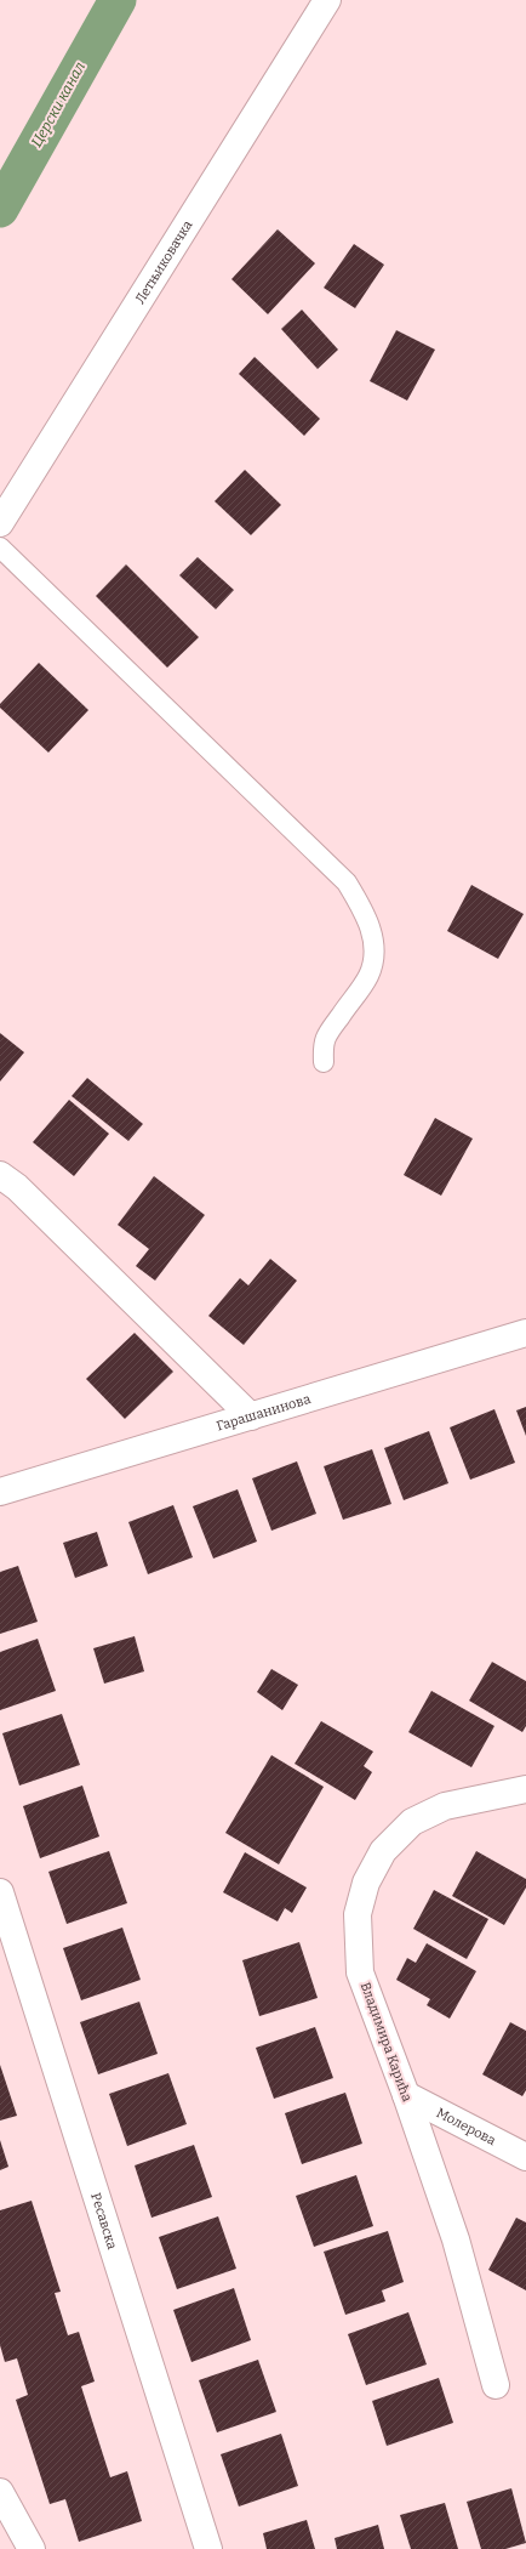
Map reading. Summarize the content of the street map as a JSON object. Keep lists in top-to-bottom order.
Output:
{
  "streets": {
    "street": [
      "Летњиковачка",
      "Гарашанинова",
      "Владимира Карића",
      "Молерова",
      "Ресавска"
    ]
  },
  "crossings": [
    ["Владимира Карића", "Молерова"]
  ],
  "water": ["Церски канал"]
}
